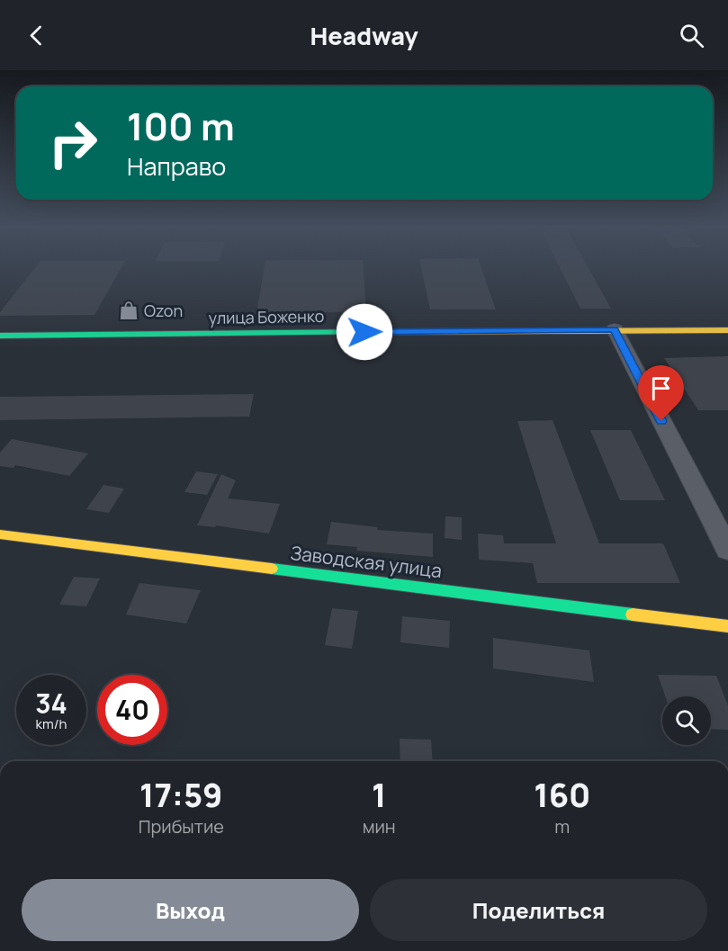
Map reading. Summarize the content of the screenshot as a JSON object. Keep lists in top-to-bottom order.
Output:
{
  "streets": {
    "street": ["улица Боженко", "Заводская улица"]
  },
  "places": {
    "shop": ["Ozon"]
  },
  "page": {
    "header": "Headway",
    "turn": ["100 m", "Направо"],
    "speed": "34 km/h",
    "limit": "40",
    "eta": [
      "17:59",
      "Прибытие",
      "1",
      "мин",
      "160",
      "m"
    ],
    "buttons": ["Выход", "Поделиться"]
  }
}
